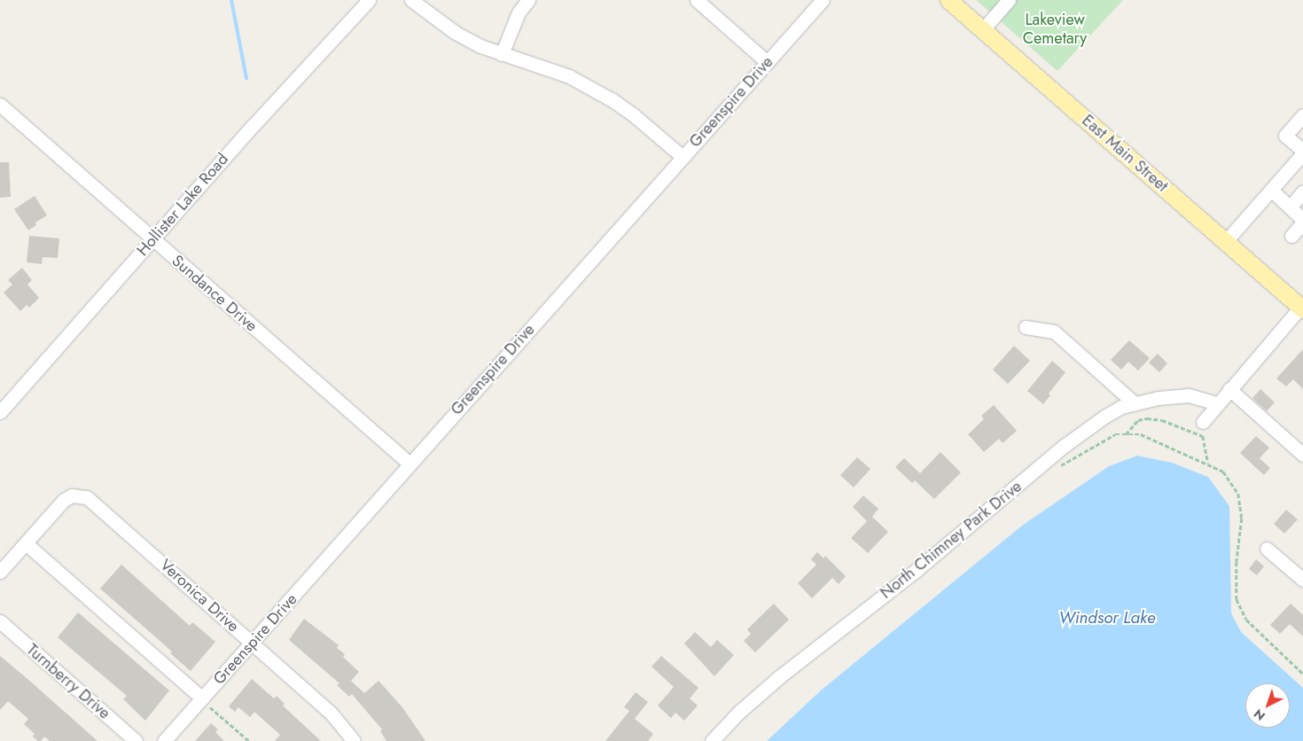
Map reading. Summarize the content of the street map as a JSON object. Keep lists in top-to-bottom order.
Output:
{
  "streets": {
    "main road": ["East Main Street"],
    "street": [
      "Greenspire Drive",
      "Hollister Lake Road",
      "Sundance Drive",
      "North Chimney Park Drive",
      "Veronica Drive",
      "Turnberry Drive"
    ]
  },
  "crossings": [
    ["Greenspire Drive", "Sundance Drive"],
    ["Greenspire Drive", "Veronica Drive"],
    ["Hollister Lake Road", "Sundance Drive"]
  ],
  "water": ["Windsor Lake"],
  "parks": ["Lakeview Cemetary"],
  "north": "bottom left"
}
